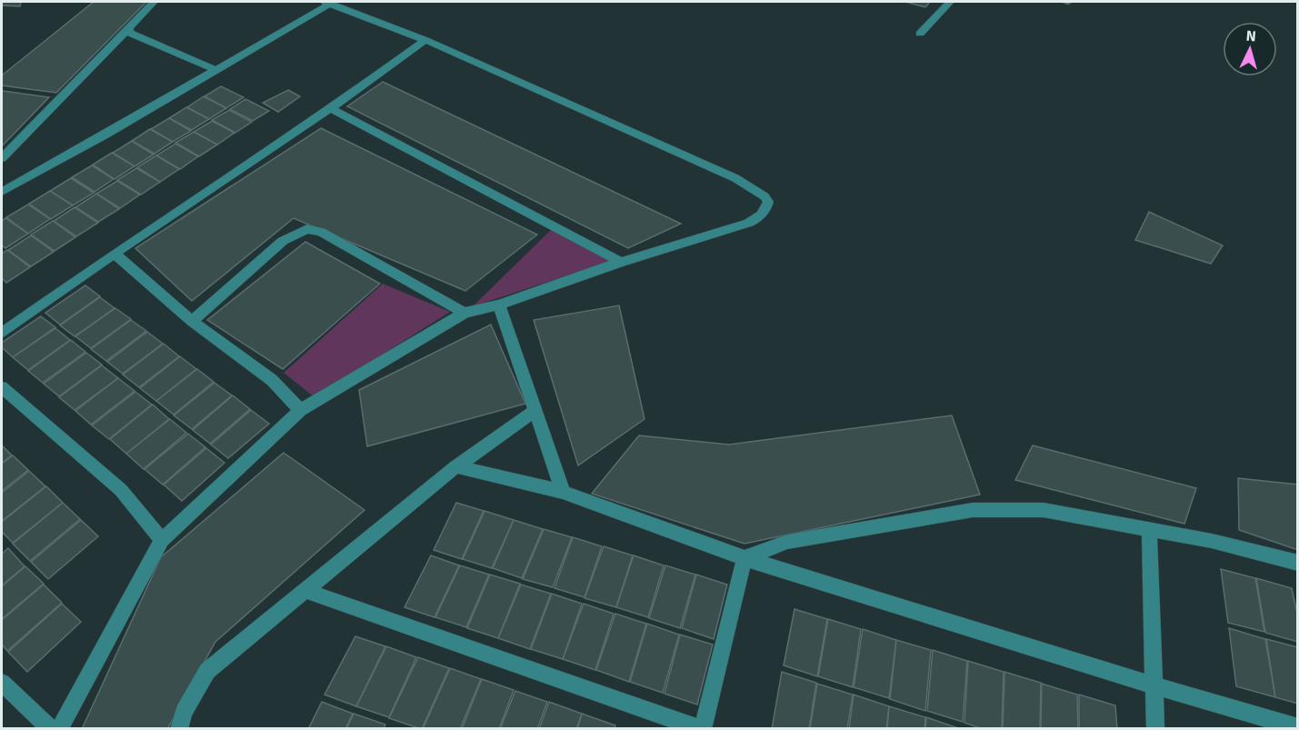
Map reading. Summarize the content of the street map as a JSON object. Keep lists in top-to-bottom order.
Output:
{
  "north": "top"
}
